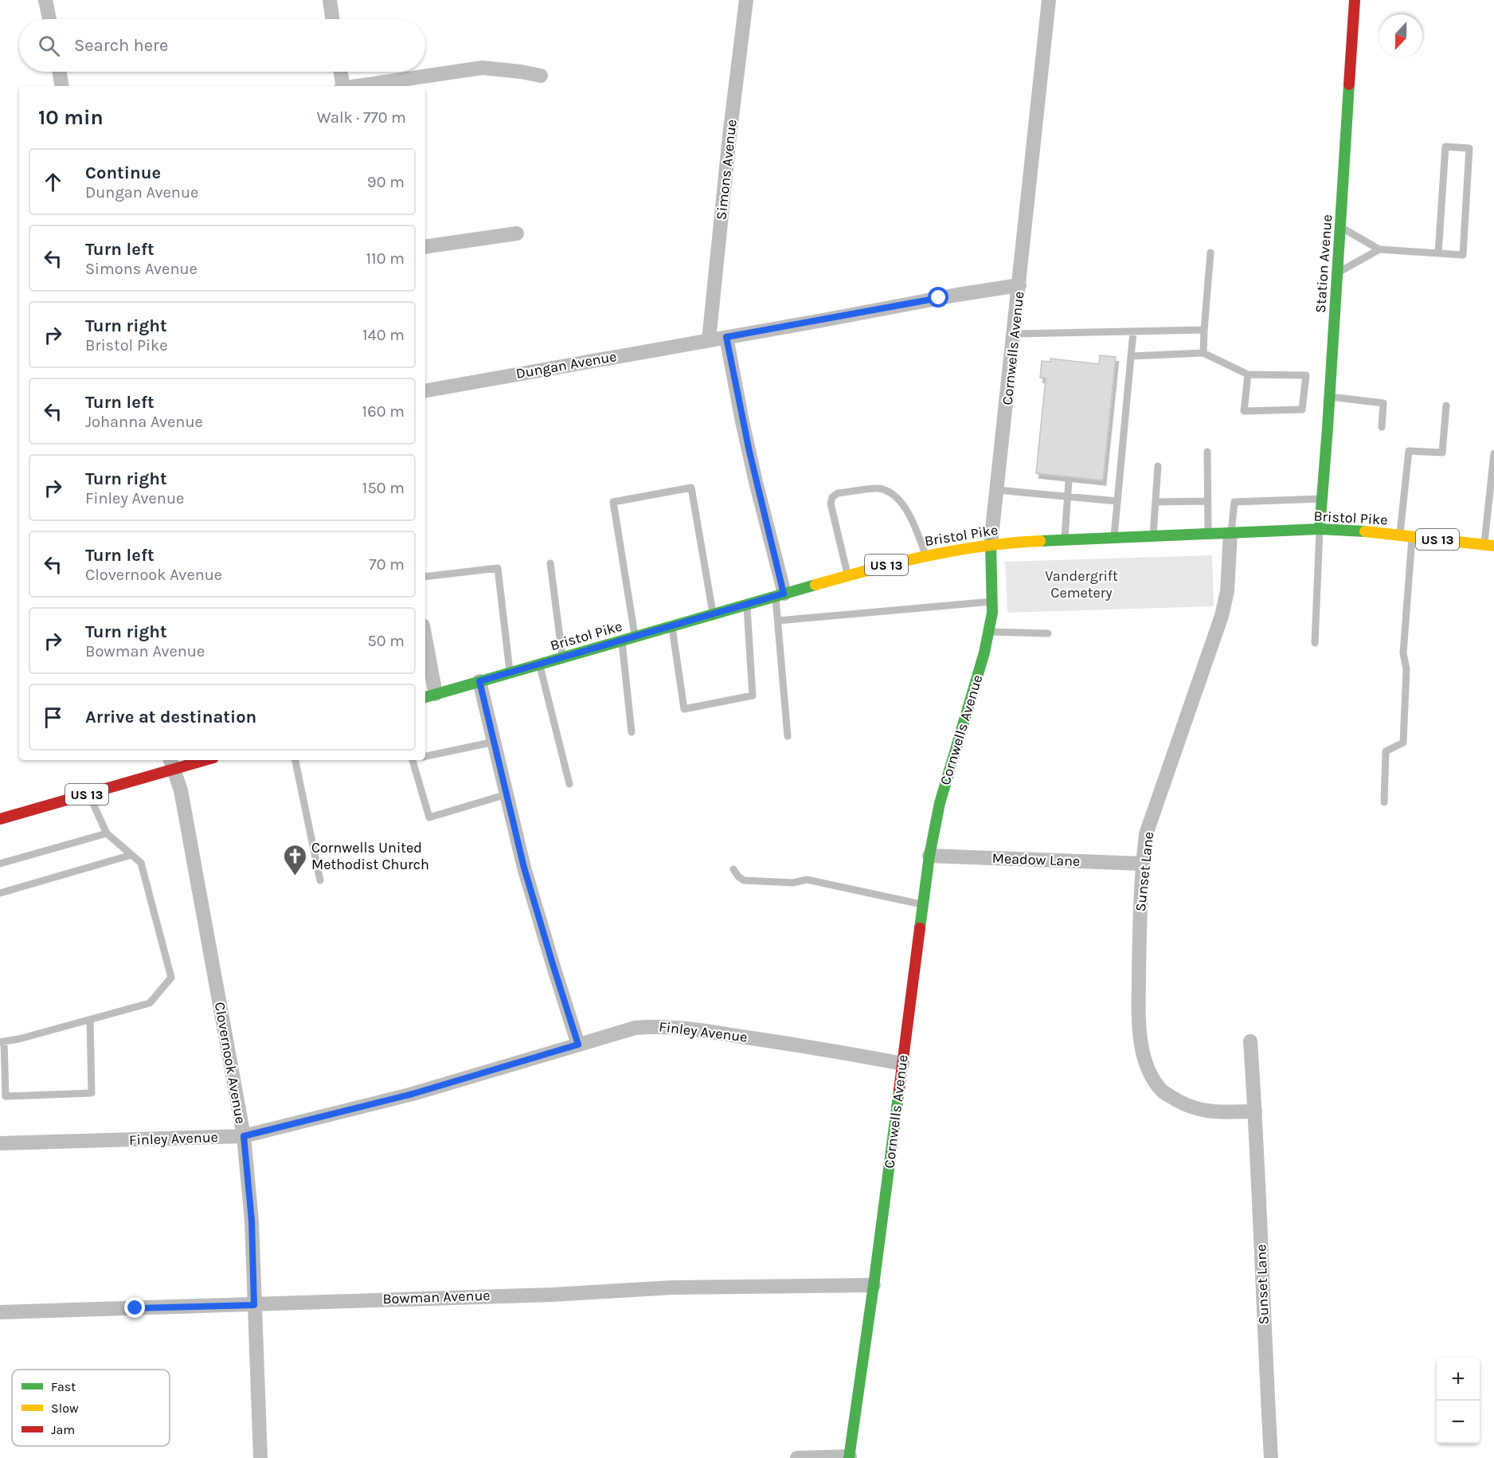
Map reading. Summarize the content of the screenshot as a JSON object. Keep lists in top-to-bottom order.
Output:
{
  "streets": {
    "street": [
      "Simons Avenue",
      "Station Avenue",
      "Cornwells Avenue",
      "Dungan Avenue",
      "Bristol Pike",
      "US 13",
      "Meadow Lane",
      "Sunset Lane",
      "Finley Avenue",
      "Clovernook Avenue",
      "Bowman Avenue"
    ]
  },
  "crossings": [
    ["Simons Avenue", "Dungan Avenue"],
    ["Station Avenue", "Bristol Pike"],
    ["Cornwells Avenue", "Bristol Pike"],
    ["Cornwells Avenue", "Meadow Lane"],
    ["Cornwells Avenue", "Finley Avenue"],
    ["Cornwells Avenue", "Bowman Avenue"],
    ["Bristol Pike", "Sunset Lane"],
    ["US 13", "Clovernook Avenue"],
    ["Meadow Lane", "Sunset Lane"],
    ["Finley Avenue", "Clovernook Avenue"],
    ["Clovernook Avenue", "Bowman Avenue"]
  ],
  "parks": ["Vandergrift Cemetery"],
  "places": {
    "church": ["Cornwells United Methodist Church"]
  },
  "legend": ["Fast", "Slow", "Jam"],
  "north": "bottom",
  "page": {
    "search": "Search here",
    "heading": ["10 min", "Walk · 770 m"],
    "list": [
      ["Continue", "Dungan Avenue", "90 m"],
      ["Turn left", "Simons Avenue", "110 m"],
      ["Turn right", "Bristol Pike", "140 m"],
      ["Turn left", "Johanna Avenue", "160 m"],
      ["Turn right", "Finley Avenue", "150 m"],
      ["Turn left", "Clovernook Avenue", "70 m"],
      ["Turn right", "Bowman Avenue", "50 m"],
      "Arrive at destination"
    ],
    "map_buttons": ["+", "−"]
  }
}
